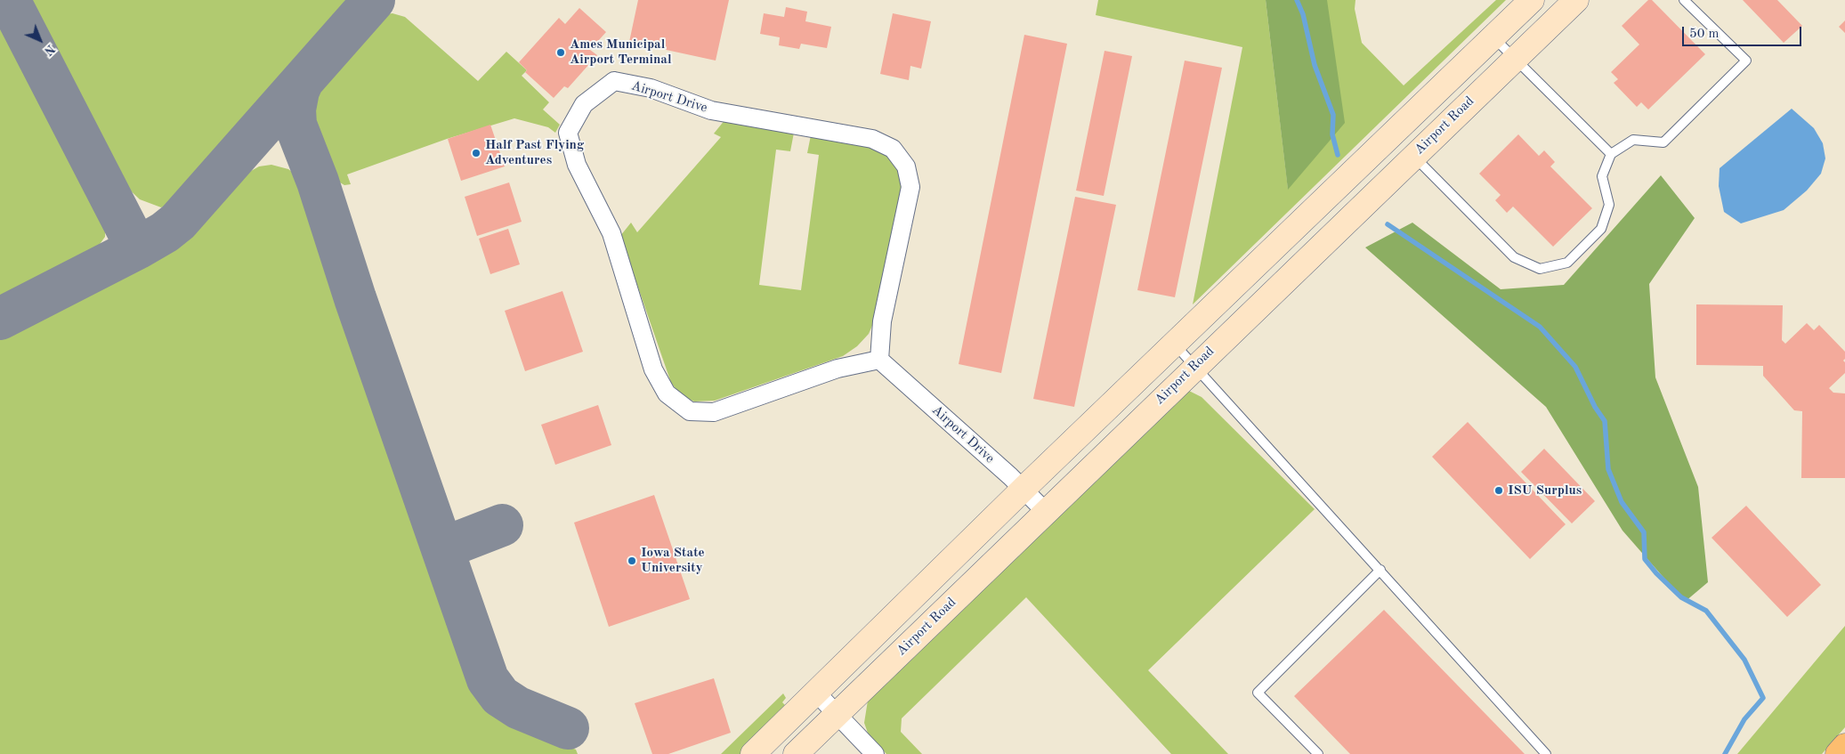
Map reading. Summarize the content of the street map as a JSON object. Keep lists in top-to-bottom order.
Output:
{
  "streets": {
    "main road": ["Airport Road"],
    "street": ["Airport Drive"]
  },
  "crossings": [
    ["Airport Drive", "Airport Road"]
  ],
  "places": [
    "Ames Municipal Airport Terminal",
    "Half Past Flying Adventures",
    "ISU Surplus",
    "Iowa State University"
  ],
  "scale_bar": "50 m",
  "north": "bottom right"
}
